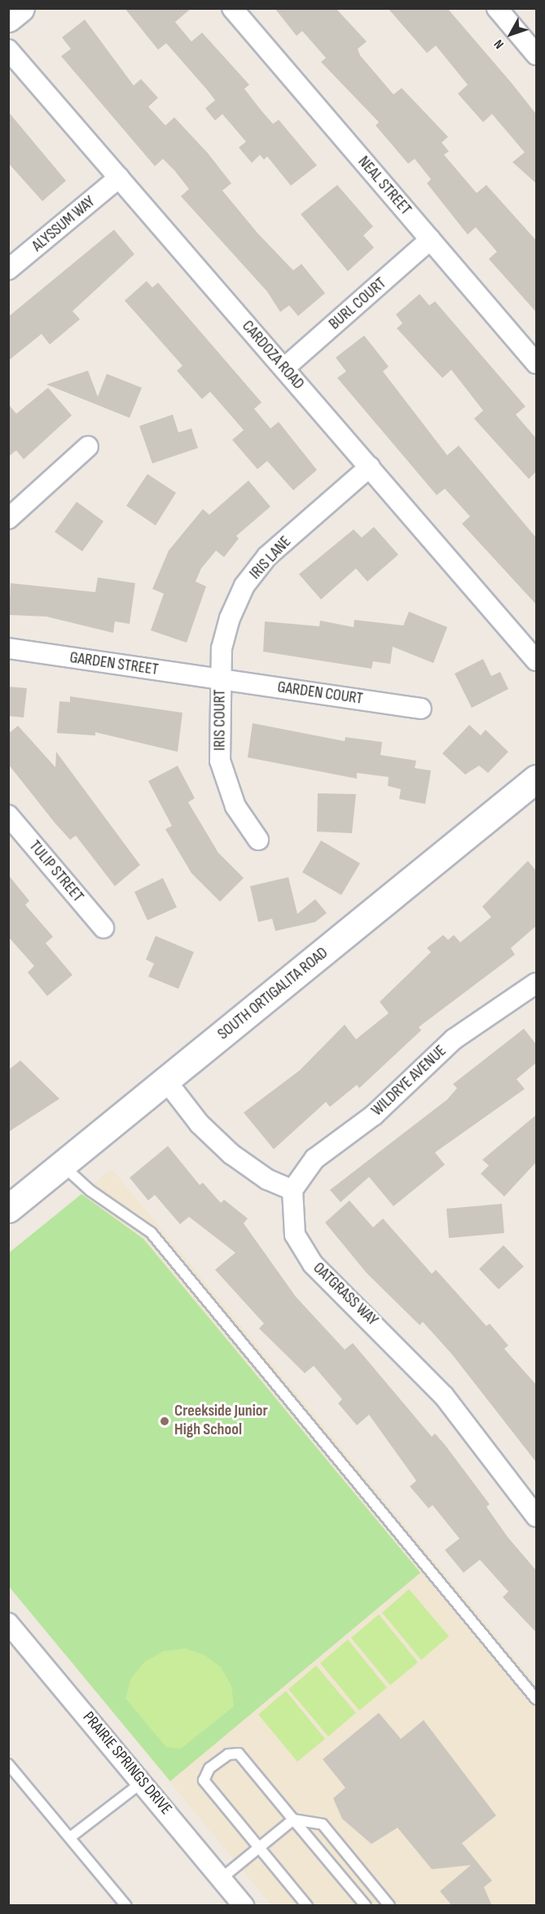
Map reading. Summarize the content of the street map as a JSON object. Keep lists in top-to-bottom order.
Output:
{
  "streets": {
    "street": [
      "NEAL STREET",
      "ALYSSUM WAY",
      "BURL COURT",
      "CARDOZA ROAD",
      "IRIS LANE",
      "GARDEN STREET",
      "GARDEN COURT",
      "IRIS COURT",
      "TULIP STREET",
      "SOUTH ORTIGALITA ROAD",
      "WILDRYE AVENUE",
      "OATGRASS WAY",
      "PRAIRIE SPRINGS DRIVE"
    ]
  },
  "crossings": [
    ["NEAL STREET", "BURL COURT"],
    ["ALYSSUM WAY", "CARDOZA ROAD"],
    ["BURL COURT", "CARDOZA ROAD"],
    ["CARDOZA ROAD", "IRIS LANE"],
    ["IRIS LANE", "GARDEN STREET"],
    ["IRIS LANE", "GARDEN COURT"],
    ["IRIS LANE", "IRIS COURT"],
    ["GARDEN STREET", "GARDEN COURT"],
    ["GARDEN STREET", "IRIS COURT"],
    ["GARDEN COURT", "IRIS COURT"],
    ["WILDRYE AVENUE", "OATGRASS WAY"]
  ],
  "places": ["Creekside Junior High School"],
  "north": "bottom left"
}
